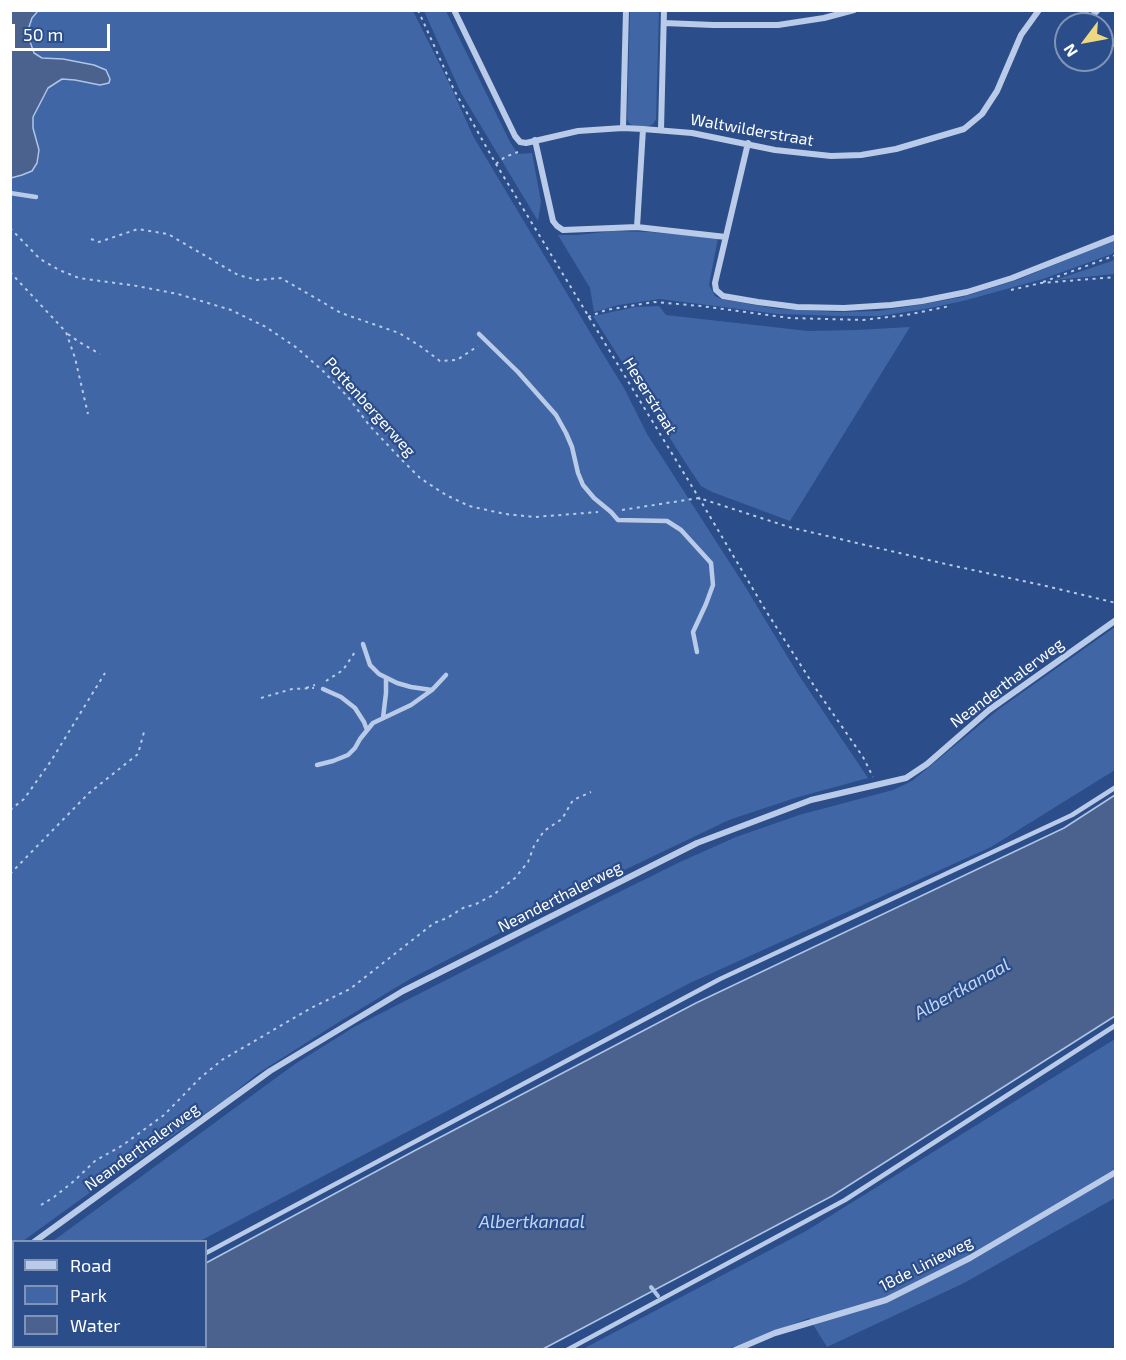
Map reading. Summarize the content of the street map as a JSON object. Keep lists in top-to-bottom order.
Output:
{
  "streets": {
    "street": ["Waltwilderstraat", "Neanderthalerweg", "18de Linieweg"],
    "path": ["Heserstraat", "Pottenbergerweg"]
  },
  "crossings": [
    ["Heserstraat", "Pottenbergerweg"],
    ["Heserstraat", "Neanderthalerweg"]
  ],
  "water": ["Albertkanaal"],
  "legend": ["Road", "Park", "Water"],
  "scale_bar": "50 m",
  "north": "bottom left"
}
